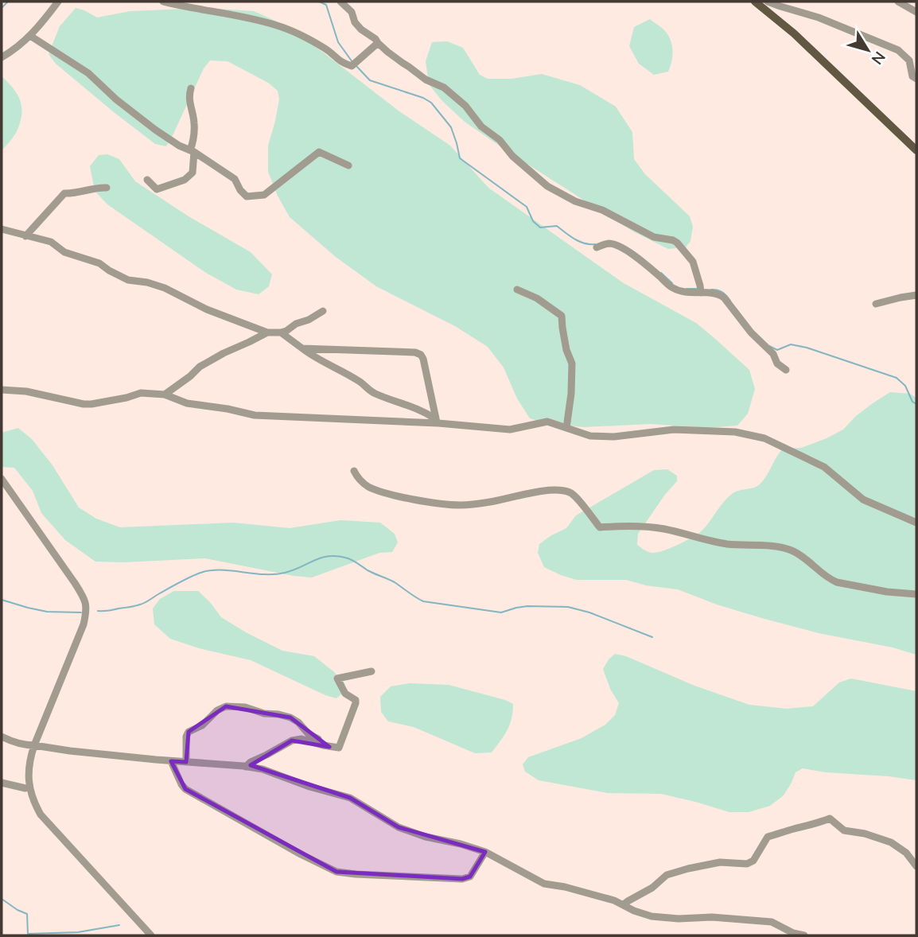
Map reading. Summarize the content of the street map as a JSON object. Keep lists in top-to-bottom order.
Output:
{
  "north": "bottom right"
}
